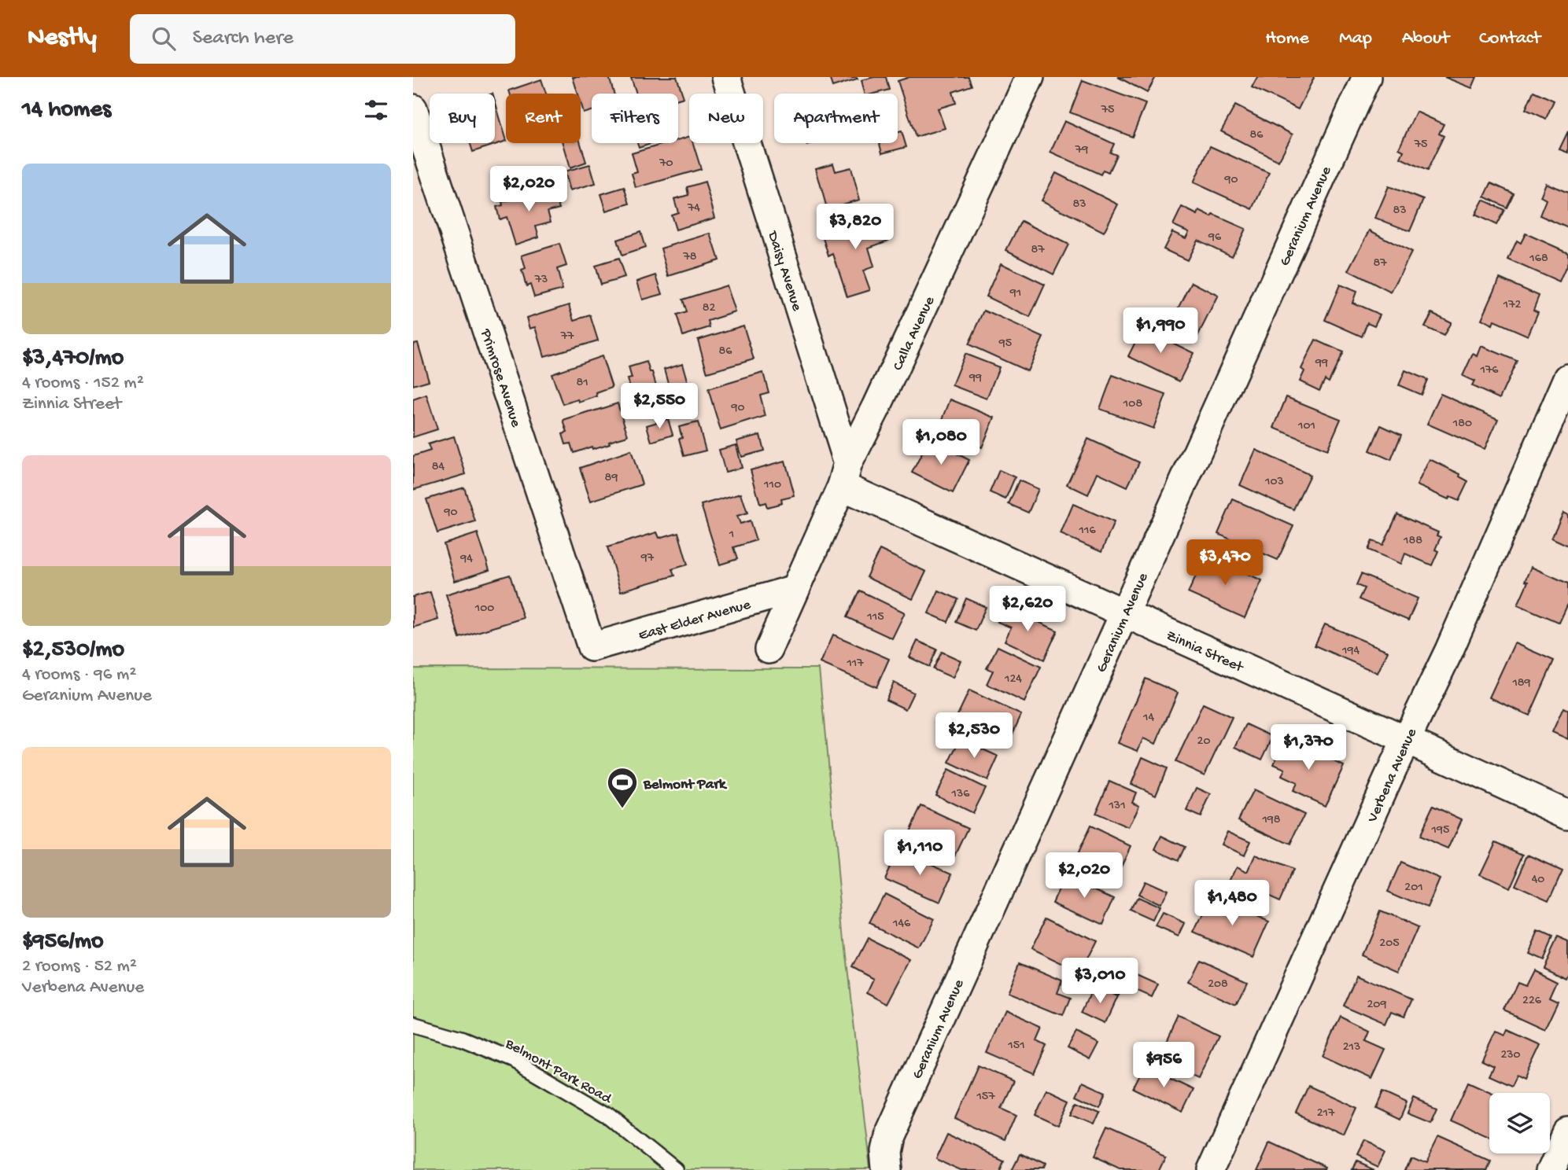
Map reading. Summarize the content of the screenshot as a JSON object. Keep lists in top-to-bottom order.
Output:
{
  "streets": {
    "street": [
      "Geranium Avenue",
      "Daisy Avenue",
      "Calla Avenue",
      "Primrose Avenue",
      "East Elder Avenue",
      "Zinnia Street",
      "Verbena Avenue"
    ],
    "lane": ["Belmont Park Road"]
  },
  "crossings": [
    ["Geranium Avenue", "Zinnia Street"],
    ["Daisy Avenue", "Calla Avenue"],
    ["Daisy Avenue", "Zinnia Street"],
    ["Calla Avenue", "East Elder Avenue"],
    ["Calla Avenue", "Zinnia Street"],
    ["Primrose Avenue", "East Elder Avenue"],
    ["Zinnia Street", "Verbena Avenue"]
  ],
  "places": {
    "sports": ["Belmont Park"]
  },
  "house_numbers": [
    "75",
    "86",
    "75",
    "79",
    "70",
    "90",
    "83",
    "74",
    "83",
    "96",
    "87",
    "78",
    "168",
    "87",
    "73",
    "91",
    "172",
    "82",
    "77",
    "95",
    "86",
    "99",
    "176",
    "99",
    "81",
    "108",
    "90",
    "180",
    "101",
    "84",
    "89",
    "103",
    "110",
    "90",
    "116",
    "1",
    "188",
    "97",
    "94",
    "100",
    "115",
    "194",
    "117",
    "124",
    "189",
    "14",
    "20",
    "136",
    "131",
    "198",
    "195",
    "40",
    "201",
    "146",
    "205",
    "208",
    "226",
    "209",
    "151",
    "213",
    "230",
    "157",
    "217"
  ],
  "page": {
    "header": "Nestly",
    "search": "Search here",
    "nav": [
      "Home",
      "Map",
      "About",
      "Contact"
    ],
    "heading": "14 homes",
    "chip": [
      "Buy",
      "Rent",
      "Filters",
      "New",
      "Apartment"
    ],
    "list": [
      {
        "name": "$3,470/mo",
        "note": "4 rooms · 152 m² · Zinnia Street"
      },
      {
        "name": "$2,530/mo",
        "note": "4 rooms · 96 m² · Geranium Avenue"
      },
      {
        "name": "$956/mo",
        "note": "2 rooms · 52 m² · Verbena Avenue"
      }
    ],
    "price": [
      "$2,020",
      "$3,820",
      "$1,990",
      "$2,550",
      "$1,080",
      "$3,470",
      "$2,620",
      "$2,530",
      "$1,370",
      "$1,110",
      "$2,020",
      "$1,480",
      "$3,010",
      "$956"
    ]
  }
}
